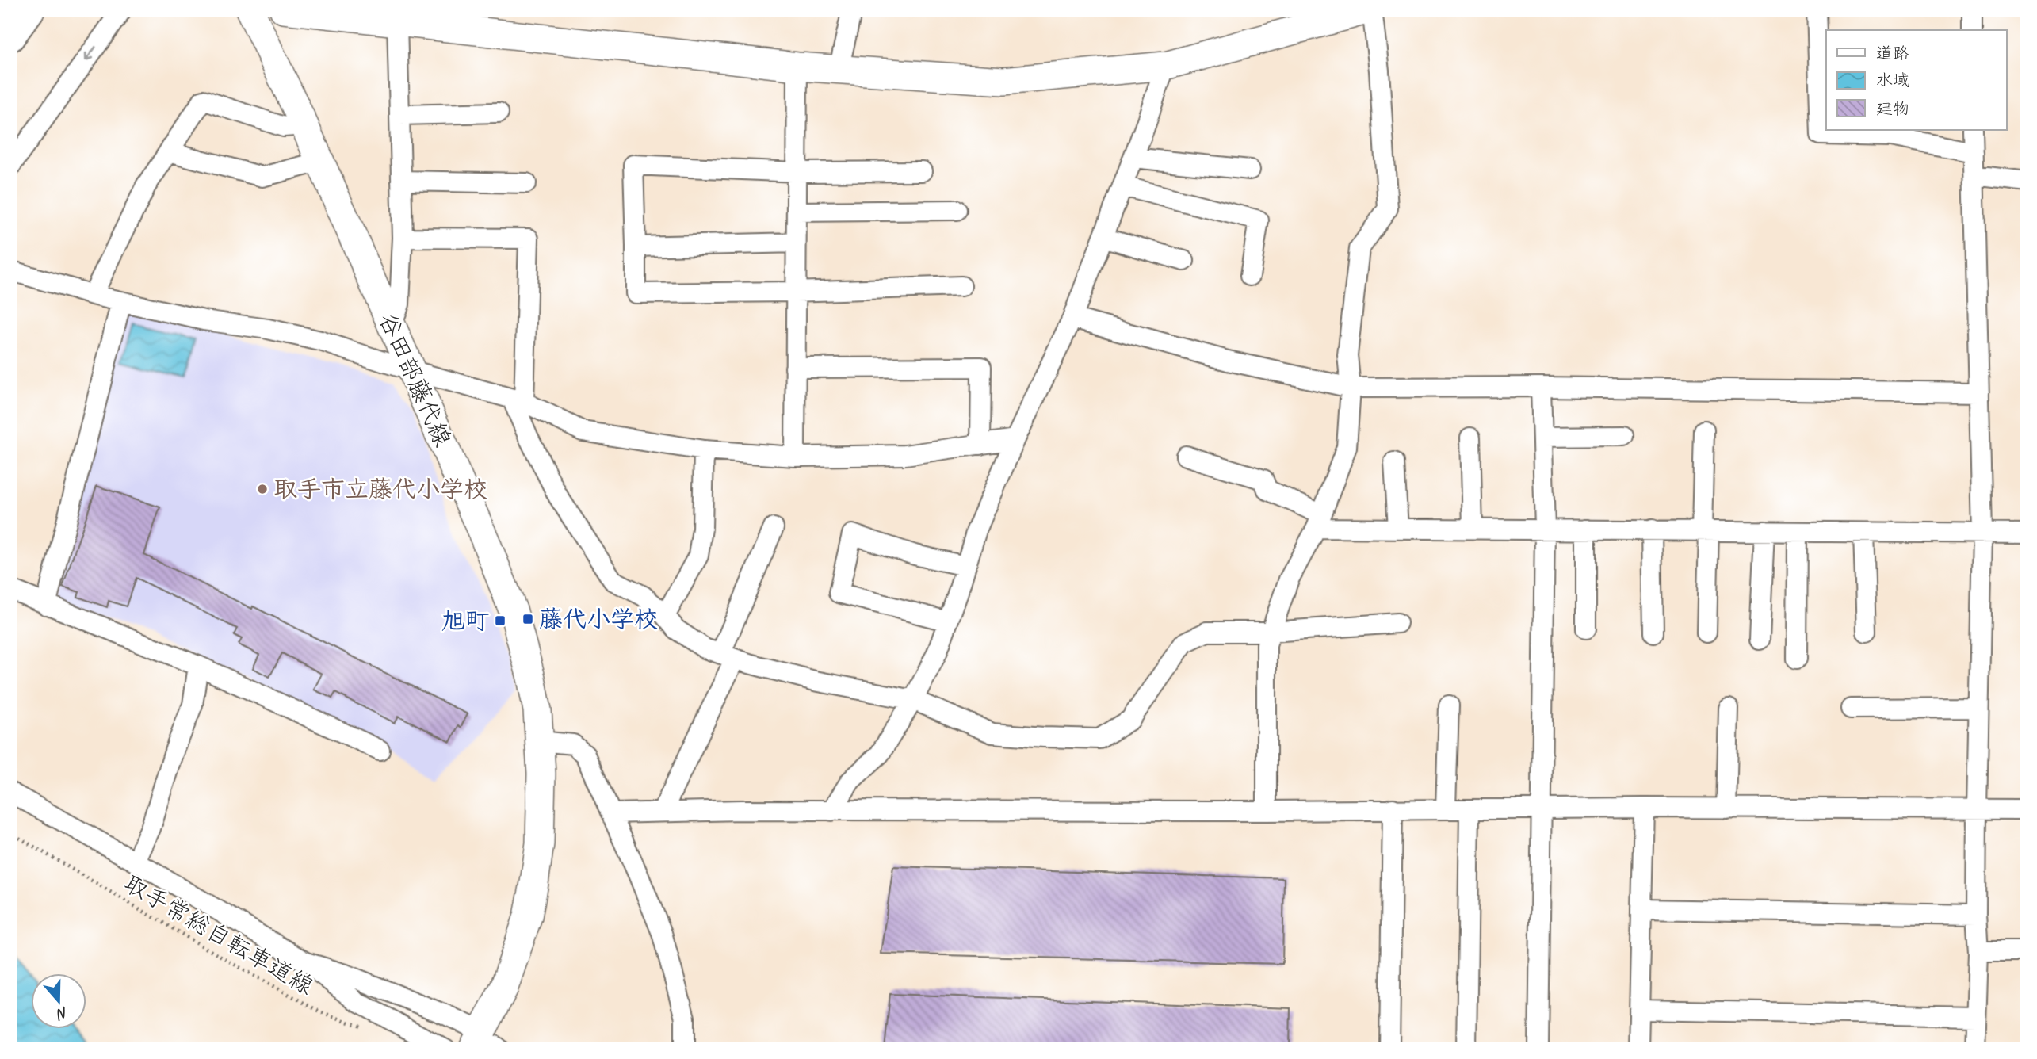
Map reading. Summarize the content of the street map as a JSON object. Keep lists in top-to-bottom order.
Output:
{
  "streets": {
    "main road": ["谷田部藤代線"],
    "path": ["取手常総自転車道線"]
  },
  "places": {
    "other": ["取手市立藤代小学校"],
    "transit": ["藤代小学校", "旭町"]
  },
  "legend": ["道路", "水域", "建物"],
  "north": "bottom"
}
